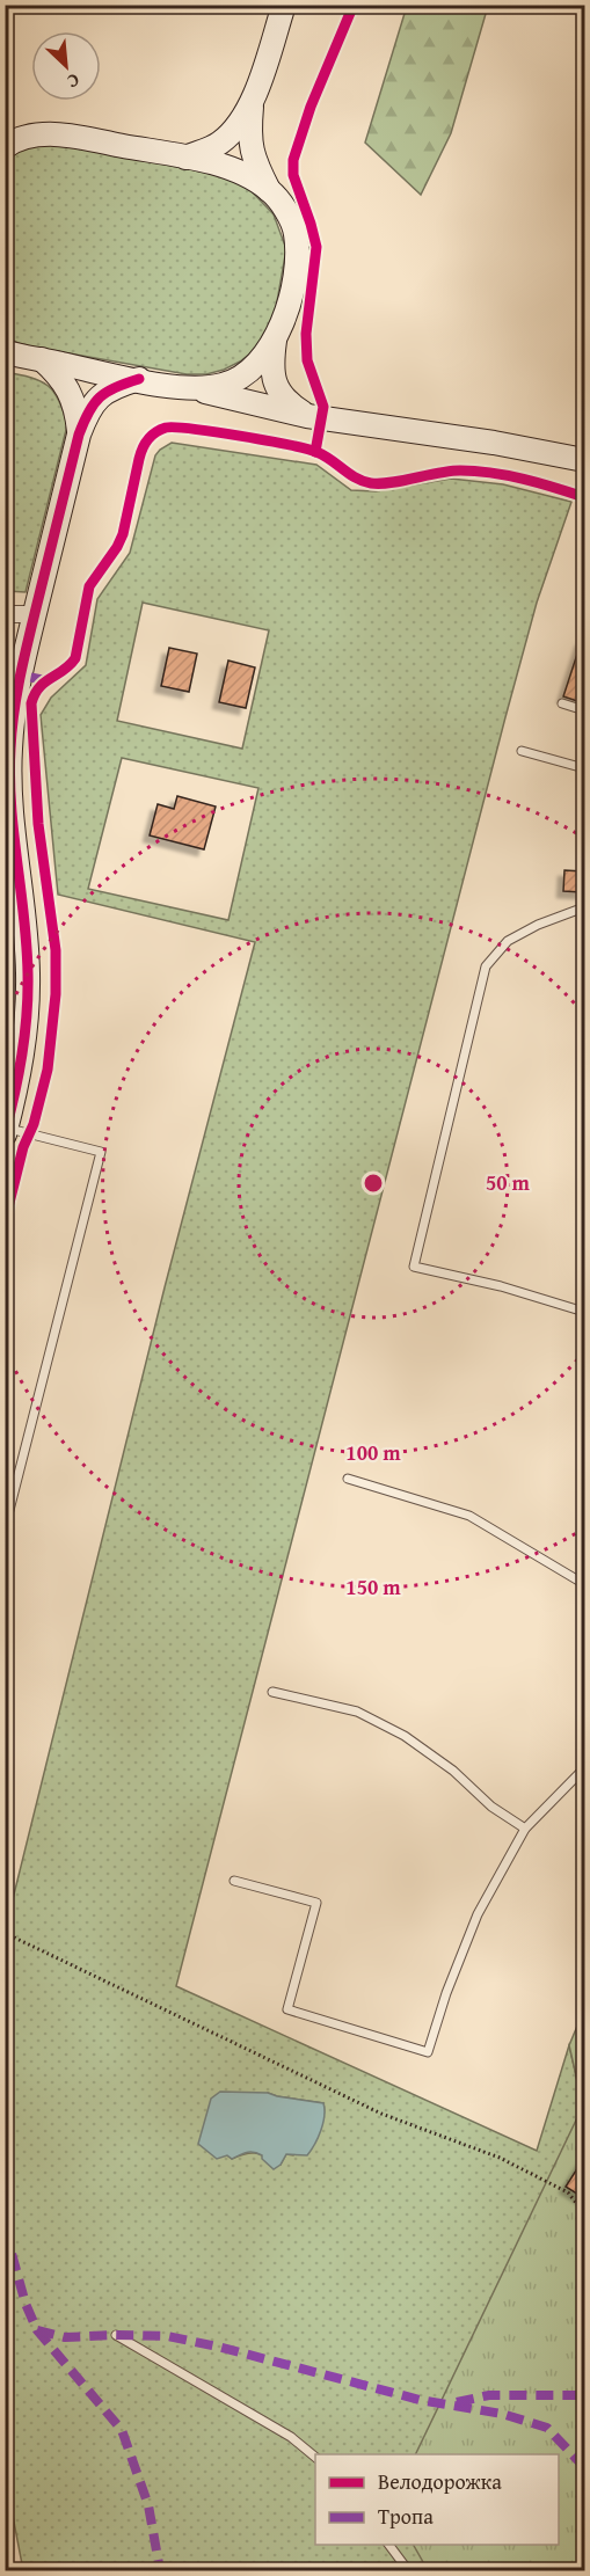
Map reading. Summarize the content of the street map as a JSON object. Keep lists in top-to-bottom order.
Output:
{
  "legend": ["Велодорожка", "Тропа"],
  "north": "bottom right",
  "rings": ["50 m", "100 m", "150 m"]
}
